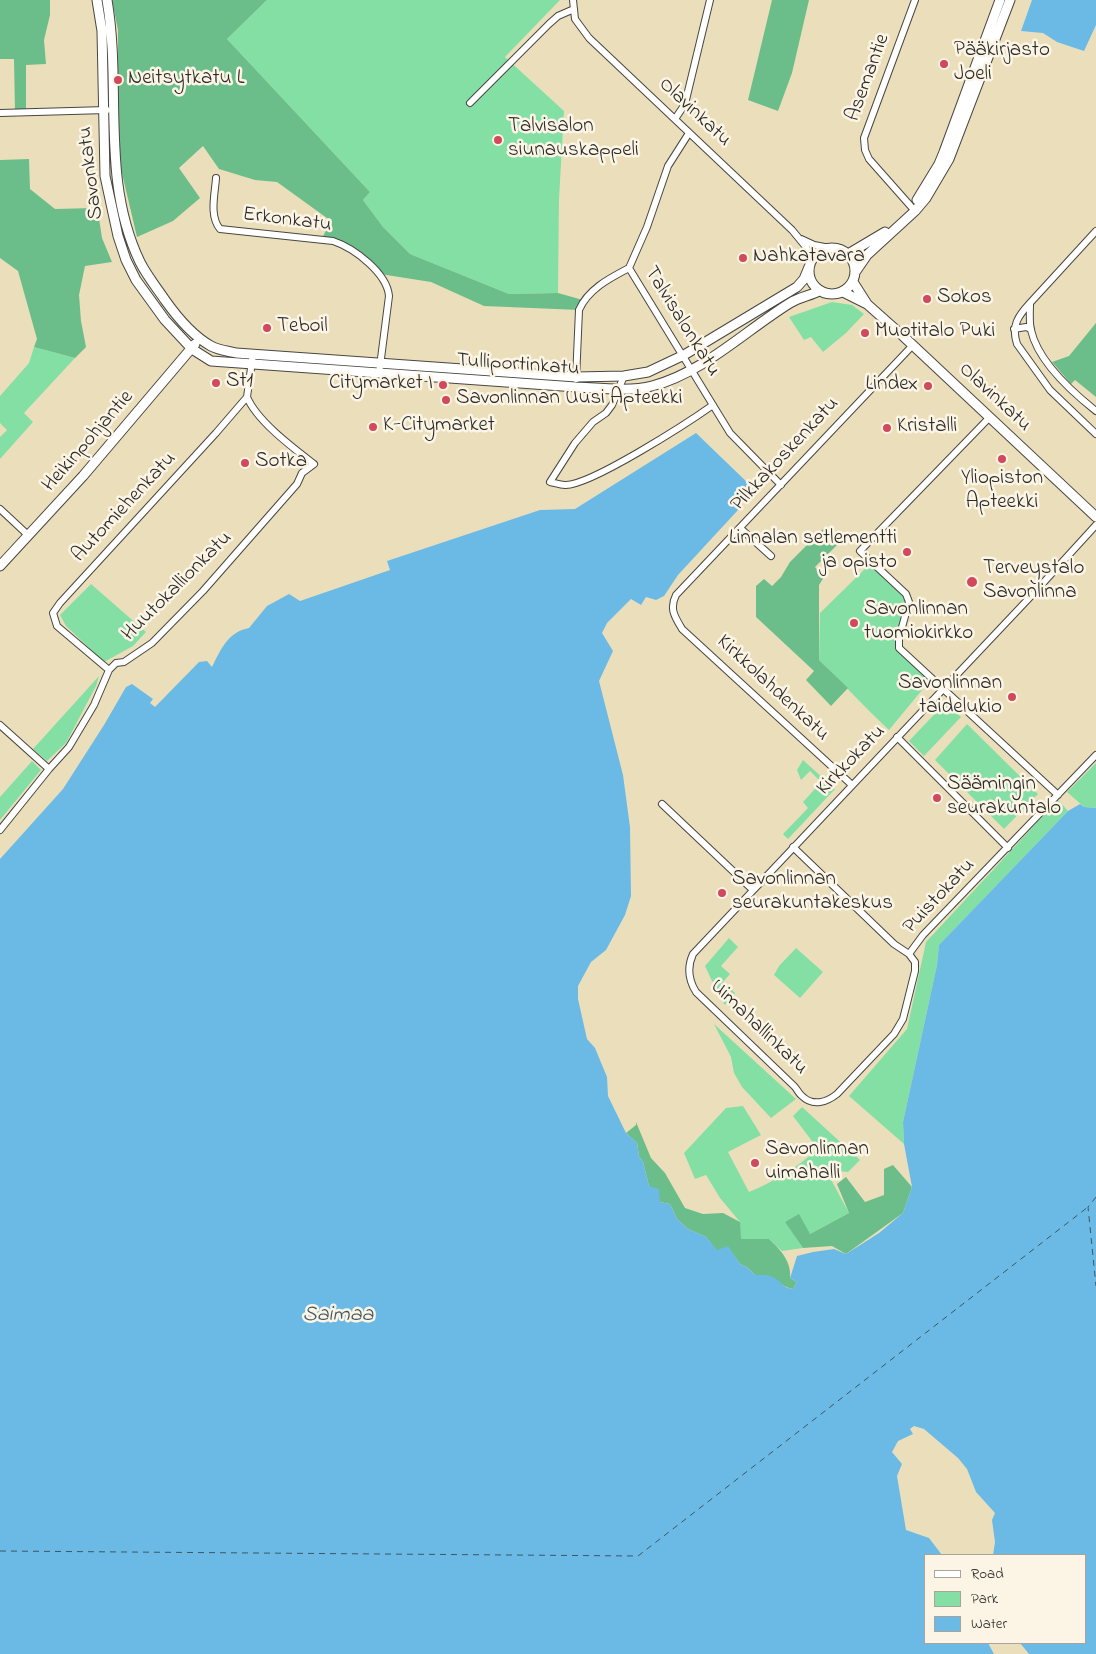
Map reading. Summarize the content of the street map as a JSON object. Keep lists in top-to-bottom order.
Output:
{
  "streets": {
    "main road": [
      "Olavinkatu",
      "Savonkatu",
      "Tulliportinkatu",
      "Heikinpohjantie"
    ],
    "street": [
      "Asemantie",
      "Erkonkatu",
      "Talvisalonkatu",
      "Pilkkakoskenkatu",
      "Automiehenkatu",
      "Huutokallionkatu",
      "Kirkkolahdenkatu",
      "Kirkkokatu",
      "Puistokatu",
      "Uimahallinkatu"
    ]
  },
  "crossings": [
    ["Olavinkatu", "Talvisalonkatu"],
    ["Olavinkatu", "Tulliportinkatu"],
    ["Olavinkatu", "Pilkkakoskenkatu"],
    ["Savonkatu", "Tulliportinkatu"],
    ["Savonkatu", "Heikinpohjantie"],
    ["Erkonkatu", "Tulliportinkatu"],
    ["Talvisalonkatu", "Tulliportinkatu"],
    ["Talvisalonkatu", "Pilkkakoskenkatu"],
    ["Tulliportinkatu", "Heikinpohjantie"],
    ["Pilkkakoskenkatu", "Kirkkolahdenkatu"],
    ["Automiehenkatu", "Huutokallionkatu"],
    ["Kirkkolahdenkatu", "Kirkkokatu"],
    ["Kirkkokatu", "Uimahallinkatu"],
    ["Puistokatu", "Uimahallinkatu"]
  ],
  "water": ["Saimaa"],
  "places": [
    "Pääkirjasto Joeli",
    "Neitsytkatu L",
    "Talvisalon siunauskappeli",
    "Nahkatavara",
    "Sokos",
    "Teboil",
    "Muotitalo Puki",
    "St1",
    "Citymarket I",
    "Lindex",
    "Savonlinnan Uusi Apteekki",
    "K-Citymarket",
    "Kristalli",
    "Yliopiston Apteekki",
    "Sotka",
    "Linnalan setlementti ja opisto",
    "Terveystalo Savonlinna",
    "Savonlinnan tuomiokirkko",
    "Savonlinnan taidelukio",
    "Säämingin seurakuntalo",
    "Savonlinnan seurakuntakeskus",
    "Savonlinnan uimahalli"
  ],
  "legend": ["Road", "Park", "Water"]
}
